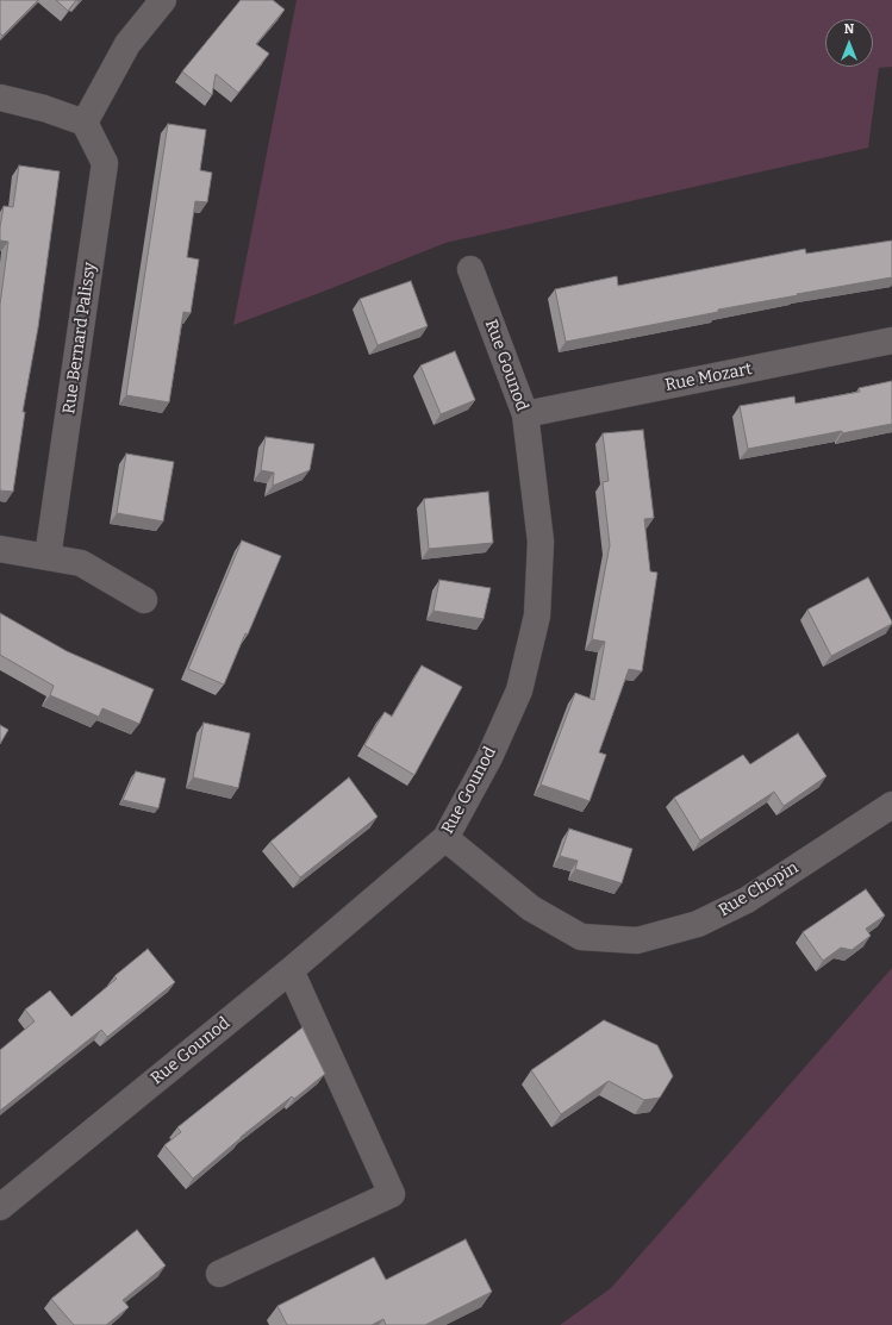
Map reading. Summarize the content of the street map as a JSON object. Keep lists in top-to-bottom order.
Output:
{
  "streets": {
    "street": [
      "Rue Bernard Palissy",
      "Rue Gounod",
      "Rue Mozart",
      "Rue Chopin"
    ]
  },
  "crossings": [
    ["Rue Gounod", "Rue Mozart"],
    ["Rue Gounod", "Rue Chopin"]
  ],
  "north": "top"
}
